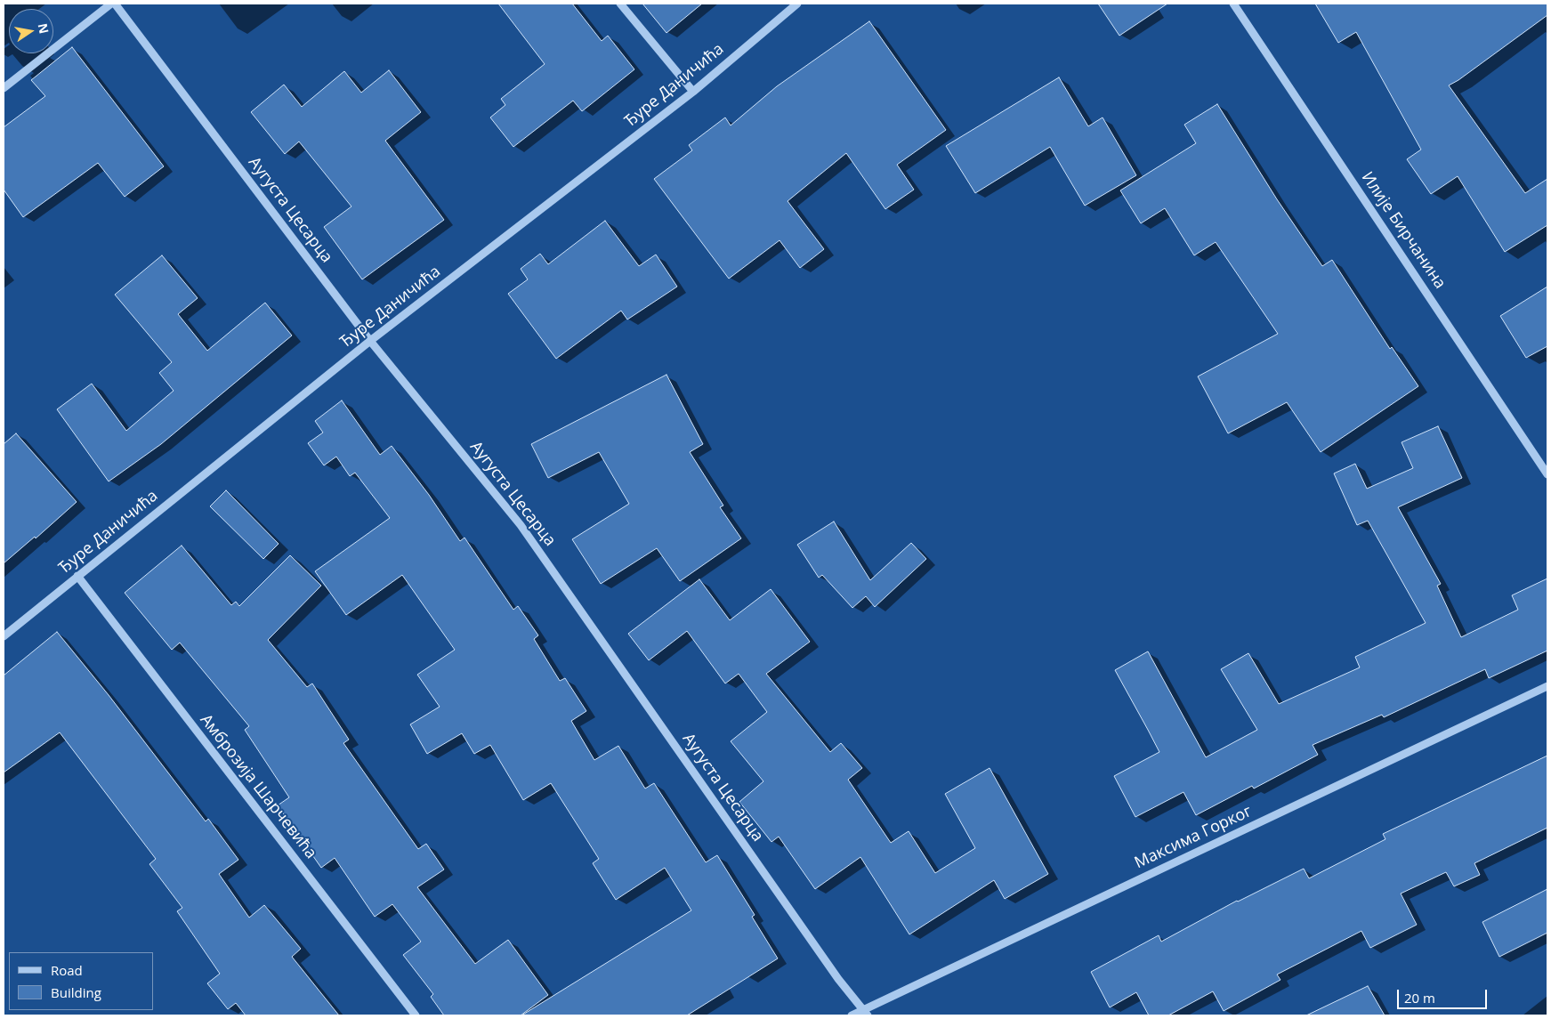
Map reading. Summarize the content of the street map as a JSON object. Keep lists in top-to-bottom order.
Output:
{
  "streets": {
    "street": [
      "Ђуре Даничића",
      "Аугуста Цесарца",
      "Илије Бирчанина",
      "Амброзија Шарчевића",
      "Максима Горког"
    ]
  },
  "crossings": [
    ["Ђуре Даничића", "Аугуста Цесарца"],
    ["Ђуре Даничића", "Амброзија Шарчевића"],
    ["Аугуста Цесарца", "Максима Горког"]
  ],
  "legend": ["Road", "Building"],
  "scale_bar": "20 m",
  "north": "right"
}
